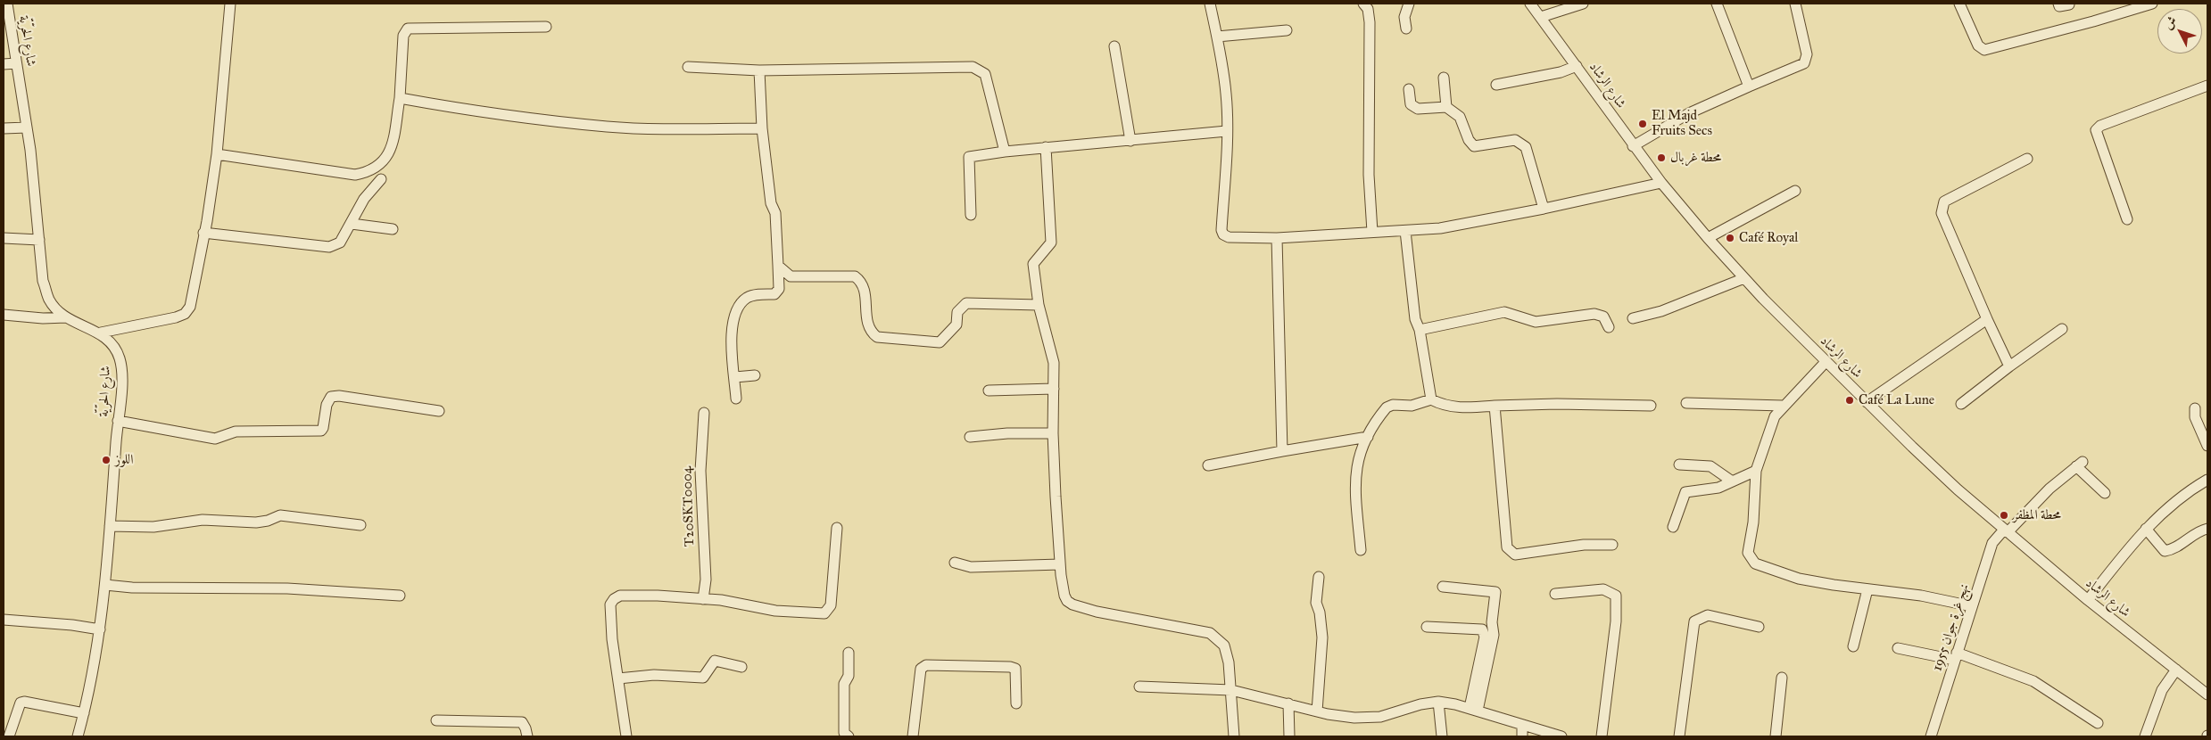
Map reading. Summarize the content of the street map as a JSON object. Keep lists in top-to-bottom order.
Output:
{
  "streets": {
    "street": [
      "شارع الحرّيّة",
      "شارع الرشاد",
      "T20SKT0004",
      "نهج غرة جوان 1955"
    ]
  },
  "crossings": [
    ["شارع الرشاد", "نهج غرة جوان 1955"]
  ],
  "places": [
    "El Majd Fruits Secs",
    "محطة غربال",
    "Café Royal",
    "Café La Lune",
    "اللوز",
    "محطة المظفر"
  ],
  "north": "top left"
}
